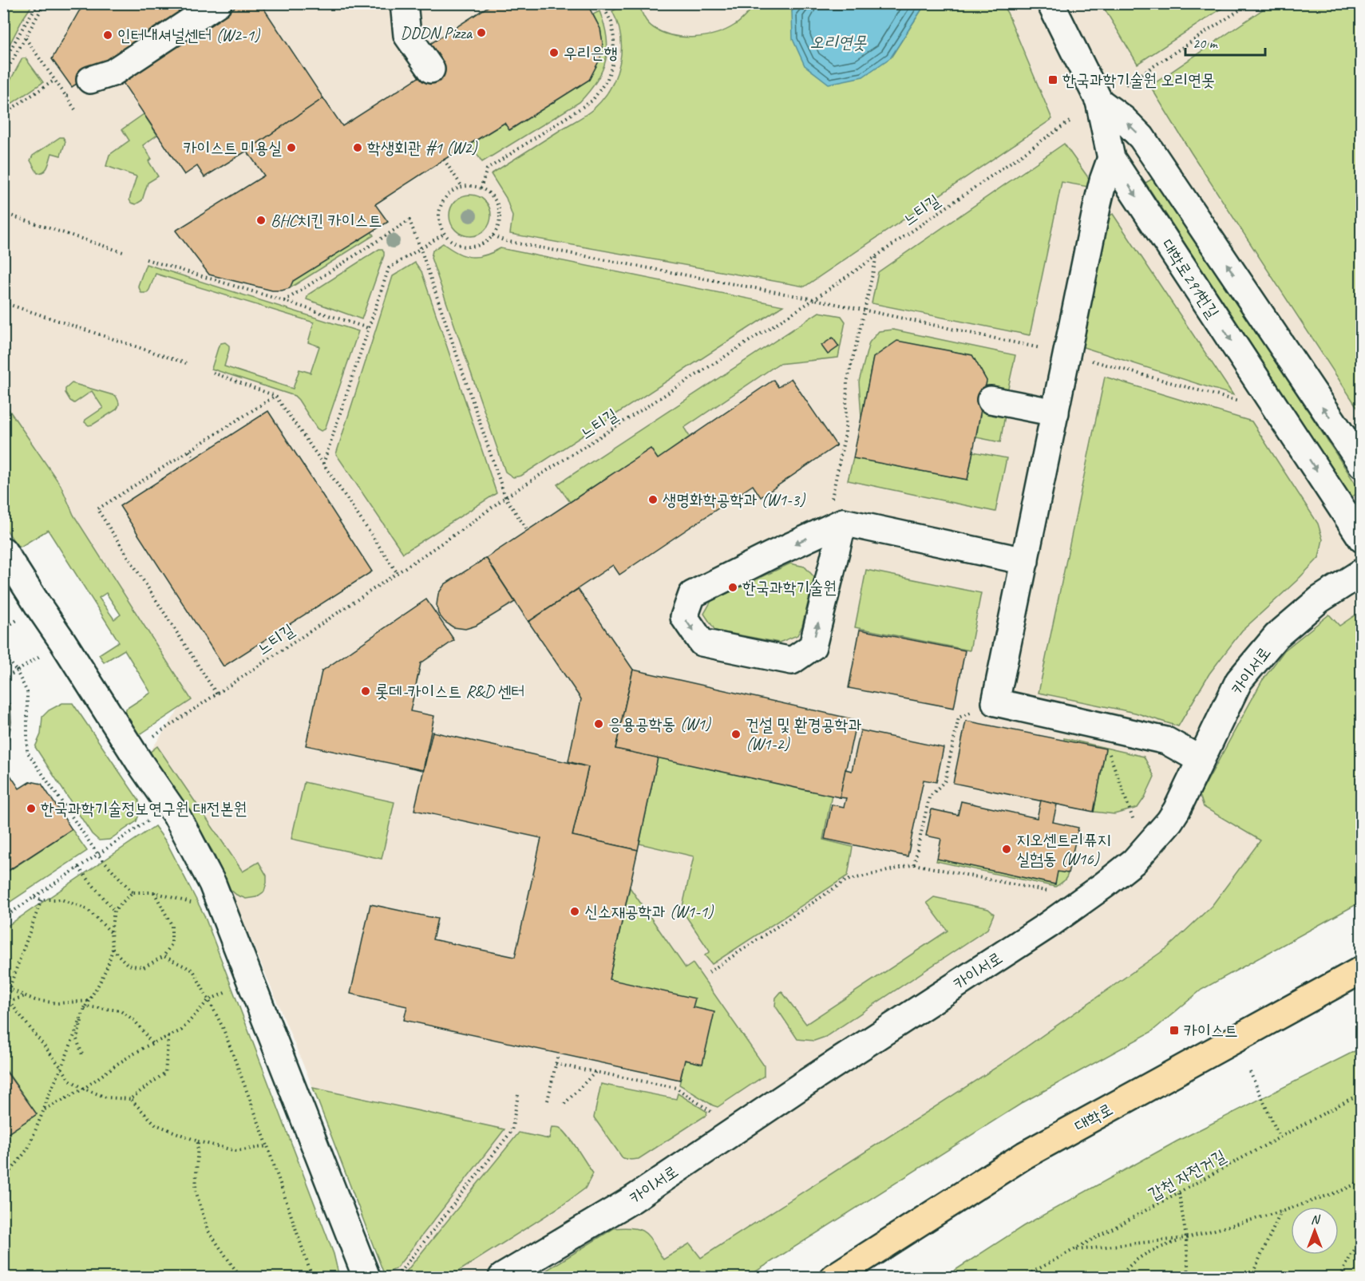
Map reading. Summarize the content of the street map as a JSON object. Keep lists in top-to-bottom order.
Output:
{
  "streets": {
    "main road": ["대학로"],
    "street": ["대학로291번길", "카이서로"],
    "path": ["느티길", "갑천 자전거길"]
  },
  "water": ["오리연못"],
  "places": {
    "other": [
      "DDDN Pizza",
      "인터내셔널센터 (W2-1)",
      "우리은행",
      "카이스트 미용실",
      "학생회관 #1 (W2)",
      "BHC치킨 카이스트",
      "생명화학공학과 (W1-3)",
      "한국과학기술원",
      "롯데-카이스트 R&D 센터",
      "응용공학동 (W1)",
      "건설 및 환경공학과 (W1-2)",
      "한국과학기술정보연구원 대전본원",
      "지오센트리퓨지 실험동 (W16)",
      "신소재공학과 (W1-1)"
    ],
    "transit": ["한국과학기술원 오리연못", "카이스트"]
  },
  "scale_bar": "20 m",
  "north": "top"
}
